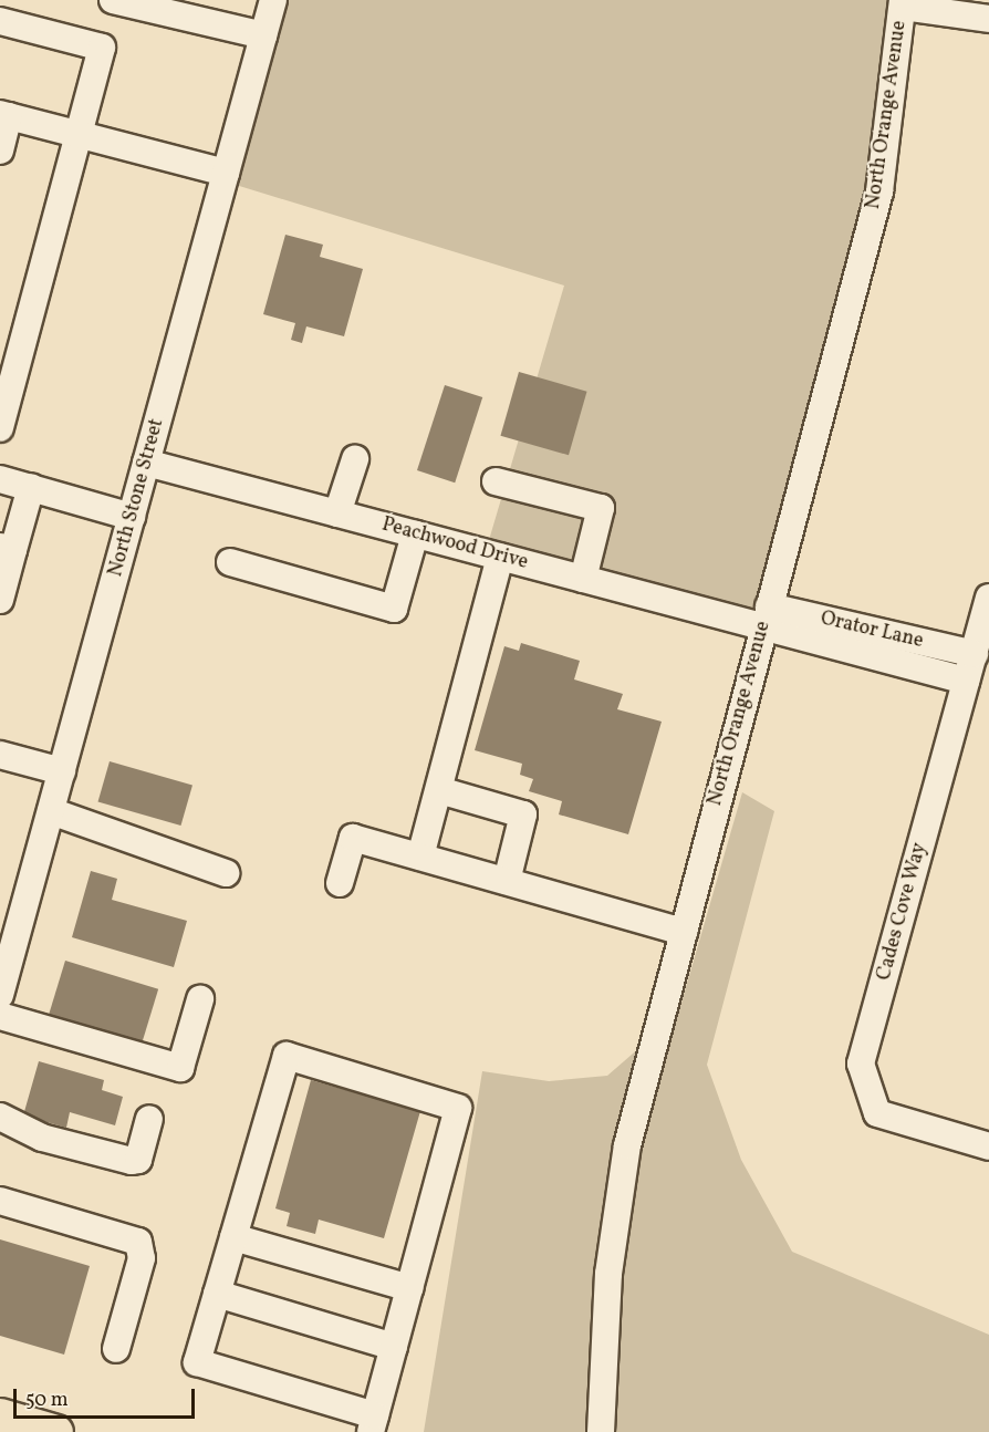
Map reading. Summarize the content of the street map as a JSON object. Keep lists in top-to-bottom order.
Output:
{
  "streets": {
    "street": [
      "North Orange Avenue",
      "North Stone Street",
      "Peachwood Drive",
      "Orator Lane",
      "Cades Cove Way"
    ]
  },
  "crossings": [
    ["North Orange Avenue", "Peachwood Drive"],
    ["North Orange Avenue", "Orator Lane"],
    ["North Stone Street", "Peachwood Drive"],
    ["Peachwood Drive", "Orator Lane"],
    ["Orator Lane", "Cades Cove Way"]
  ],
  "scale_bar": "50 m"
}
